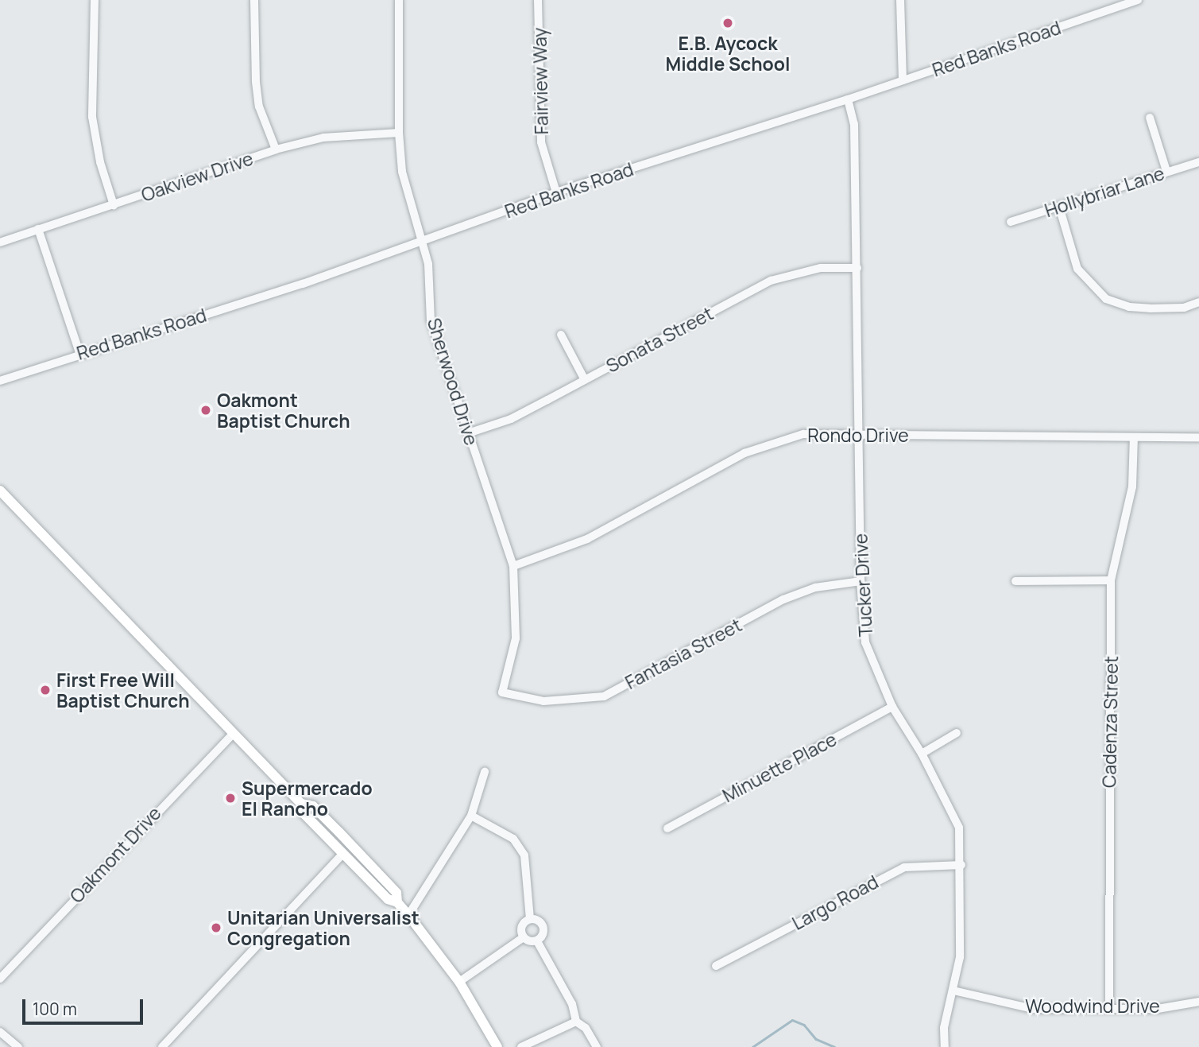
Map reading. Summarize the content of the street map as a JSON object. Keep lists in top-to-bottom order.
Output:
{
  "streets": {
    "street": [
      "Red Banks Road",
      "Fairview Way",
      "Oakview Drive",
      "Hollybriar Lane",
      "Sonata Street",
      "Sherwood Drive",
      "Rondo Drive",
      "Tucker Drive",
      "Fantasia Street",
      "Cadenza Street",
      "Minuette Place",
      "Oakmont Drive",
      "Largo Road",
      "Woodwind Drive"
    ]
  },
  "crossings": [
    ["Red Banks Road", "Fairview Way"],
    ["Red Banks Road", "Sherwood Drive"],
    ["Red Banks Road", "Tucker Drive"],
    ["Oakview Drive", "Sherwood Drive"],
    ["Sonata Street", "Sherwood Drive"],
    ["Sonata Street", "Tucker Drive"],
    ["Sherwood Drive", "Rondo Drive"],
    ["Sherwood Drive", "Fantasia Street"],
    ["Rondo Drive", "Tucker Drive"],
    ["Rondo Drive", "Cadenza Street"],
    ["Tucker Drive", "Fantasia Street"],
    ["Tucker Drive", "Minuette Place"],
    ["Tucker Drive", "Largo Road"],
    ["Tucker Drive", "Woodwind Drive"],
    ["Cadenza Street", "Woodwind Drive"]
  ],
  "places": [
    "E.B. Aycock Middle School",
    "Oakmont Baptist Church",
    "First Free Will Baptist Church",
    "Supermercado El Rancho",
    "Unitarian Universalist Congregation"
  ],
  "scale_bar": "100 m"
}
